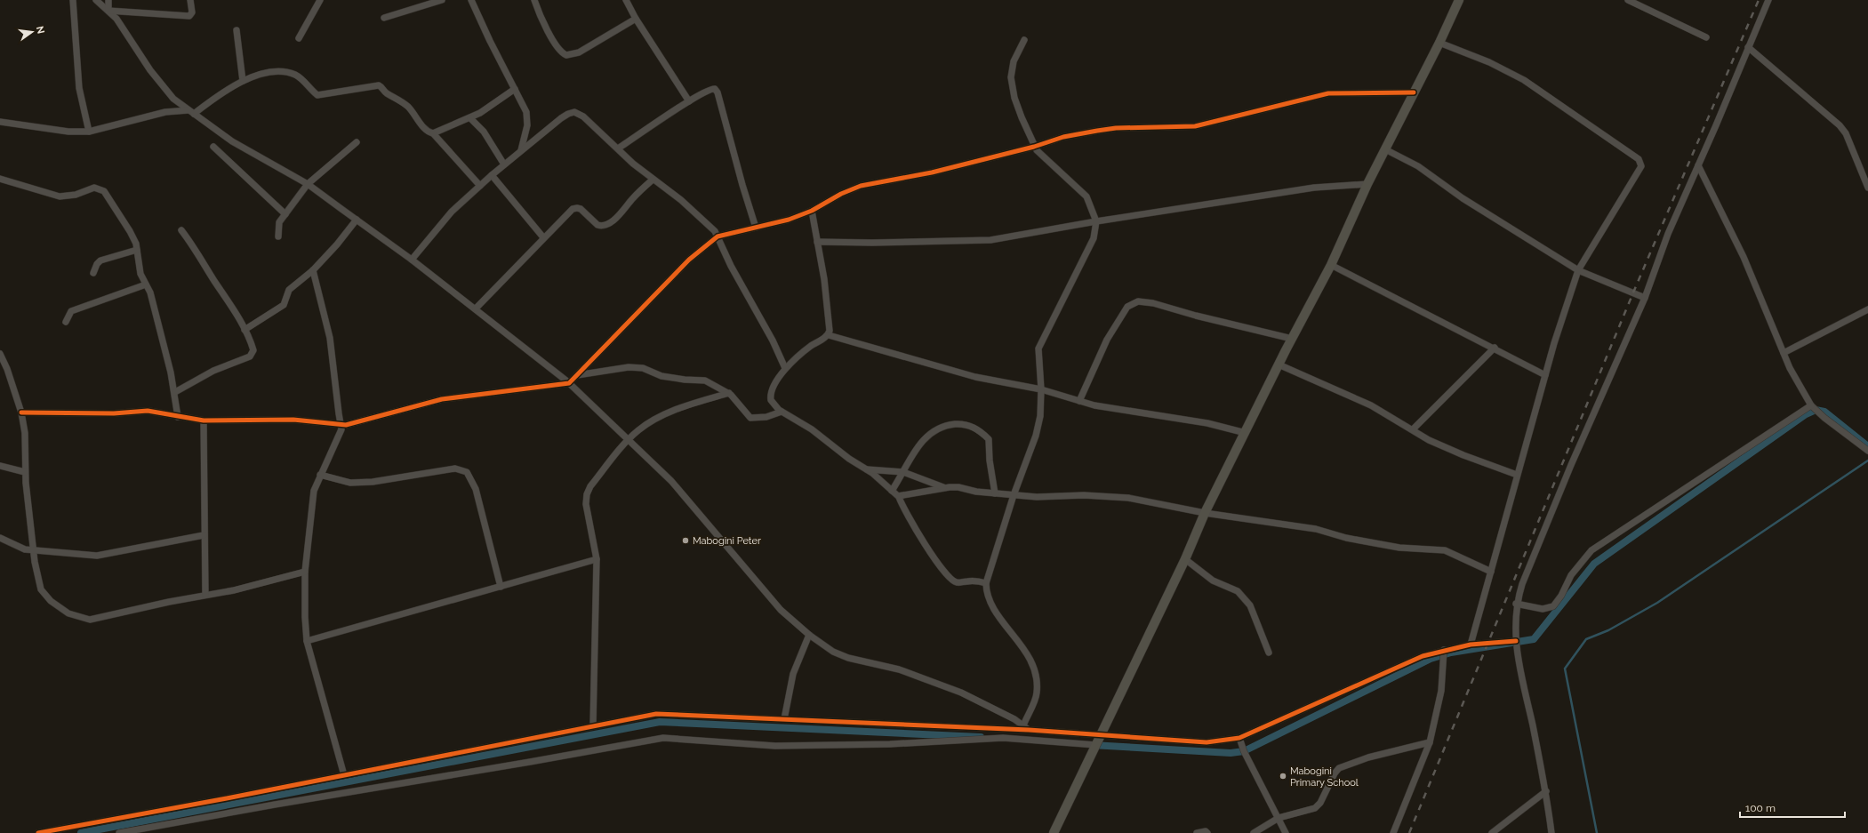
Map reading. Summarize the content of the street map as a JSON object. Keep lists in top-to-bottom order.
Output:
{
  "places": ["Mabogini Peter", "Mabogini Primary School"],
  "scale_bar": "100 m",
  "north": "right"
}
